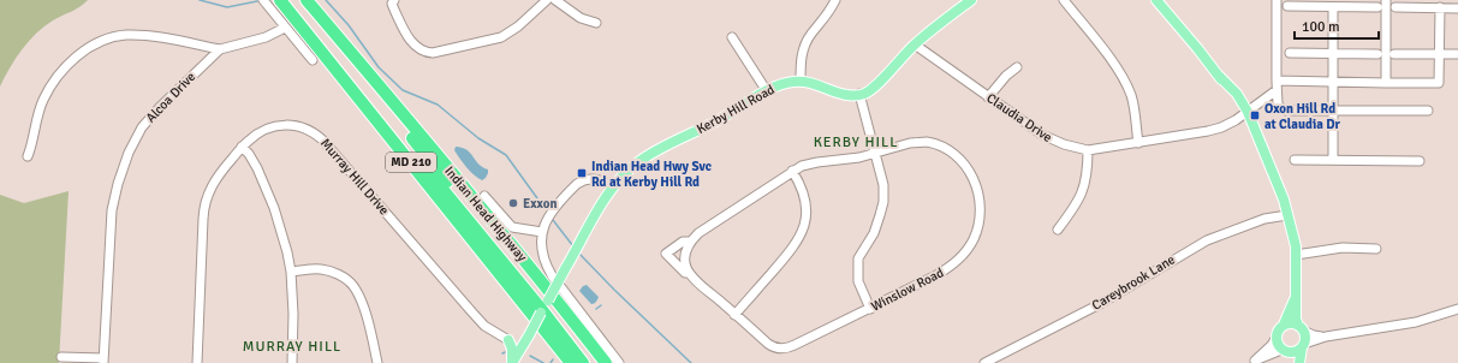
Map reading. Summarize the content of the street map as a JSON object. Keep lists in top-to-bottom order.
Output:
{
  "streets": {
    "highway": ["MD 210", "Indian Head Highway"],
    "main road": ["Kerby Hill Road"],
    "street": [
      "Alcoa Drive",
      "Claudia Drive",
      "Murray Hill Drive",
      "Careybrook Lane",
      "Winslow Road"
    ]
  },
  "districts": ["KERBY HILL", "MURRAY HILL"],
  "places": {
    "transit": ["Oxon Hill Rd at Claudia Dr", "Indian Head Hwy Svc Rd at Kerby Hill Rd"],
    "other": ["Exxon"]
  },
  "scale_bar": "100 m"
}
